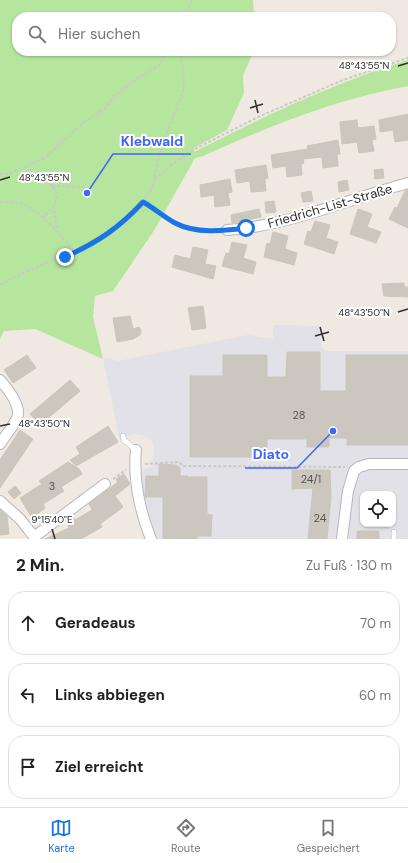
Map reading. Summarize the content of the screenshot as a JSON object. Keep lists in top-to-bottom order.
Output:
{
  "streets": {
    "street": ["Friedrich-List-Straße"]
  },
  "places": ["Klebwald", "Diato"],
  "house_numbers": [
    "28",
    "24/1",
    "3",
    "24"
  ],
  "page": {
    "search": "Hier suchen",
    "heading": ["2 Min.", "Zu Fuß · 130 m"],
    "list": [
      ["Geradeaus", "70 m"],
      ["Links abbiegen", "60 m"],
      "Ziel erreicht"
    ],
    "nav": ["Karte", "Route", "Gespeichert"]
  },
  "coordinates": ["48°43'55\"N", "48°43'50\"N", "9°15'40\"E"]
}
